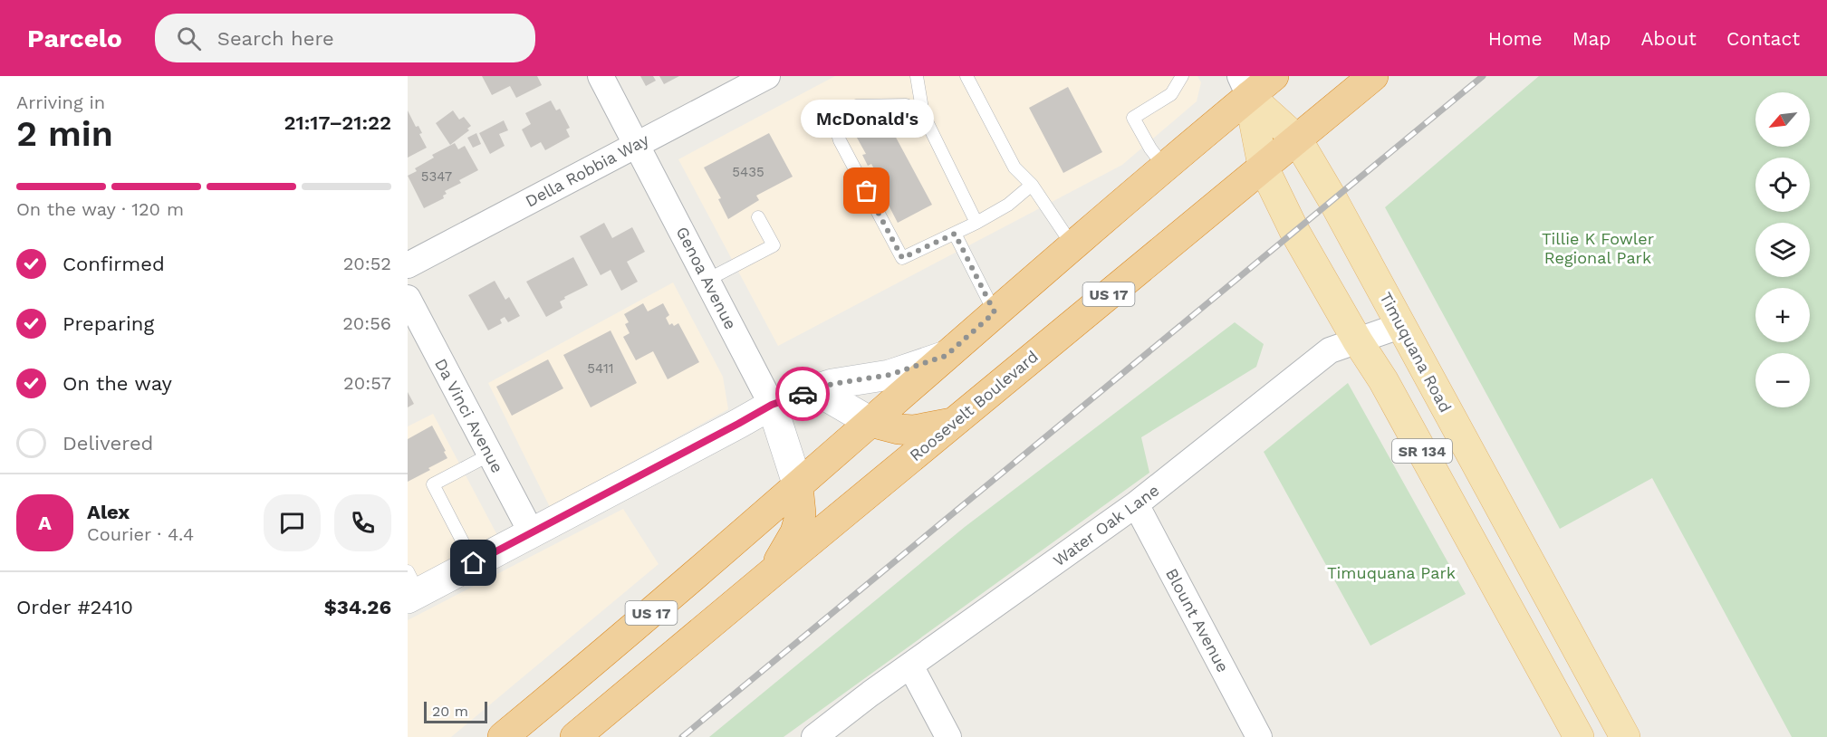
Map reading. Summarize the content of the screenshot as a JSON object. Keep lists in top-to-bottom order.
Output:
{
  "streets": {
    "highway": ["US 17", "Roosevelt Boulevard"],
    "main road": ["Genoa Avenue", "Timuquana Road", "SR 134"],
    "street": [
      "Della Robbia Way",
      "Da Vinci Avenue",
      "Water Oak Lane",
      "Blount Avenue"
    ]
  },
  "crossings": [
    ["Della Robbia Way", "Genoa Avenue"],
    ["Genoa Avenue", "US 17"],
    ["US 17", "Timuquana Road"],
    ["US 17", "SR 134"],
    ["Timuquana Road", "Roosevelt Boulevard"],
    ["Timuquana Road", "SR 134"],
    ["Timuquana Road", "Water Oak Lane"],
    ["Roosevelt Boulevard", "SR 134"],
    ["SR 134", "Water Oak Lane"],
    ["Water Oak Lane", "Blount Avenue"]
  ],
  "parks": ["Tillie K Fowler Regional Park", "Timuquana Park"],
  "places": ["McDonald's"],
  "house_numbers": ["5435", "5347", "5411"],
  "scale_bar": "20 m",
  "north": "bottom left",
  "page": {
    "header": "Parcelo",
    "search": "Search here",
    "nav": [
      "Home",
      "Map",
      "About",
      "Contact"
    ],
    "heading": ["2 min", "Arriving in", "21:17–21:22"],
    "panel": [
      "Alex",
      "Courier · 4.4",
      "Order #2410",
      "$34.26"
    ],
    "map_buttons": ["+", "−"],
    "bubble": "McDonald's",
    "bar": "On the way · 120 m",
    "list": [
      ["Confirmed", "20:52"],
      ["Preparing", "20:56"],
      ["On the way", "20:57"],
      "Delivered"
    ],
    "round": "A",
    "scale": "20 m"
  }
}
